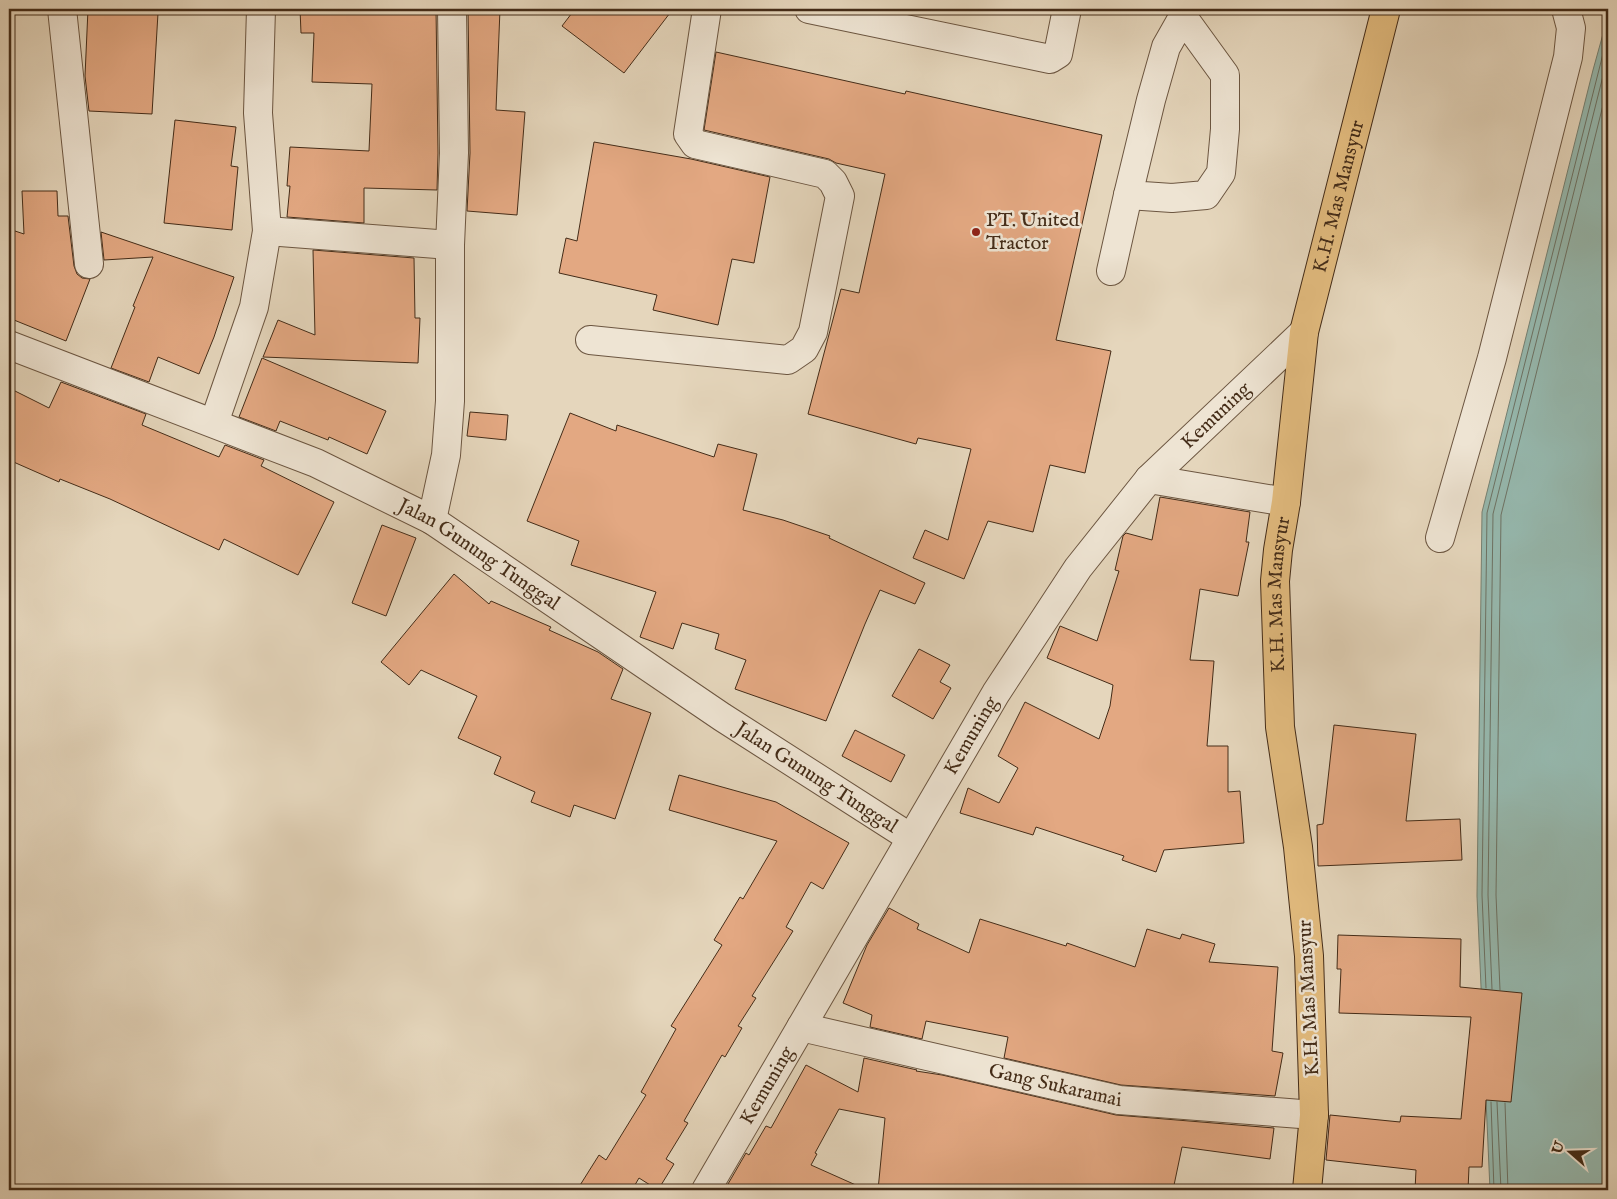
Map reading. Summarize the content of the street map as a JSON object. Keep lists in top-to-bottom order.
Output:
{
  "streets": {
    "main road": ["K.H. Mas Mansyur"],
    "street": ["Kemuning", "Jalan Gunung Tunggal", "Gang Sukaramai"]
  },
  "crossings": [
    ["K.H. Mas Mansyur", "Kemuning"],
    ["K.H. Mas Mansyur", "Gang Sukaramai"],
    ["Kemuning", "Jalan Gunung Tunggal"],
    ["Kemuning", "Gang Sukaramai"]
  ],
  "places": ["PT. United Tractor"],
  "north": "left"
}
